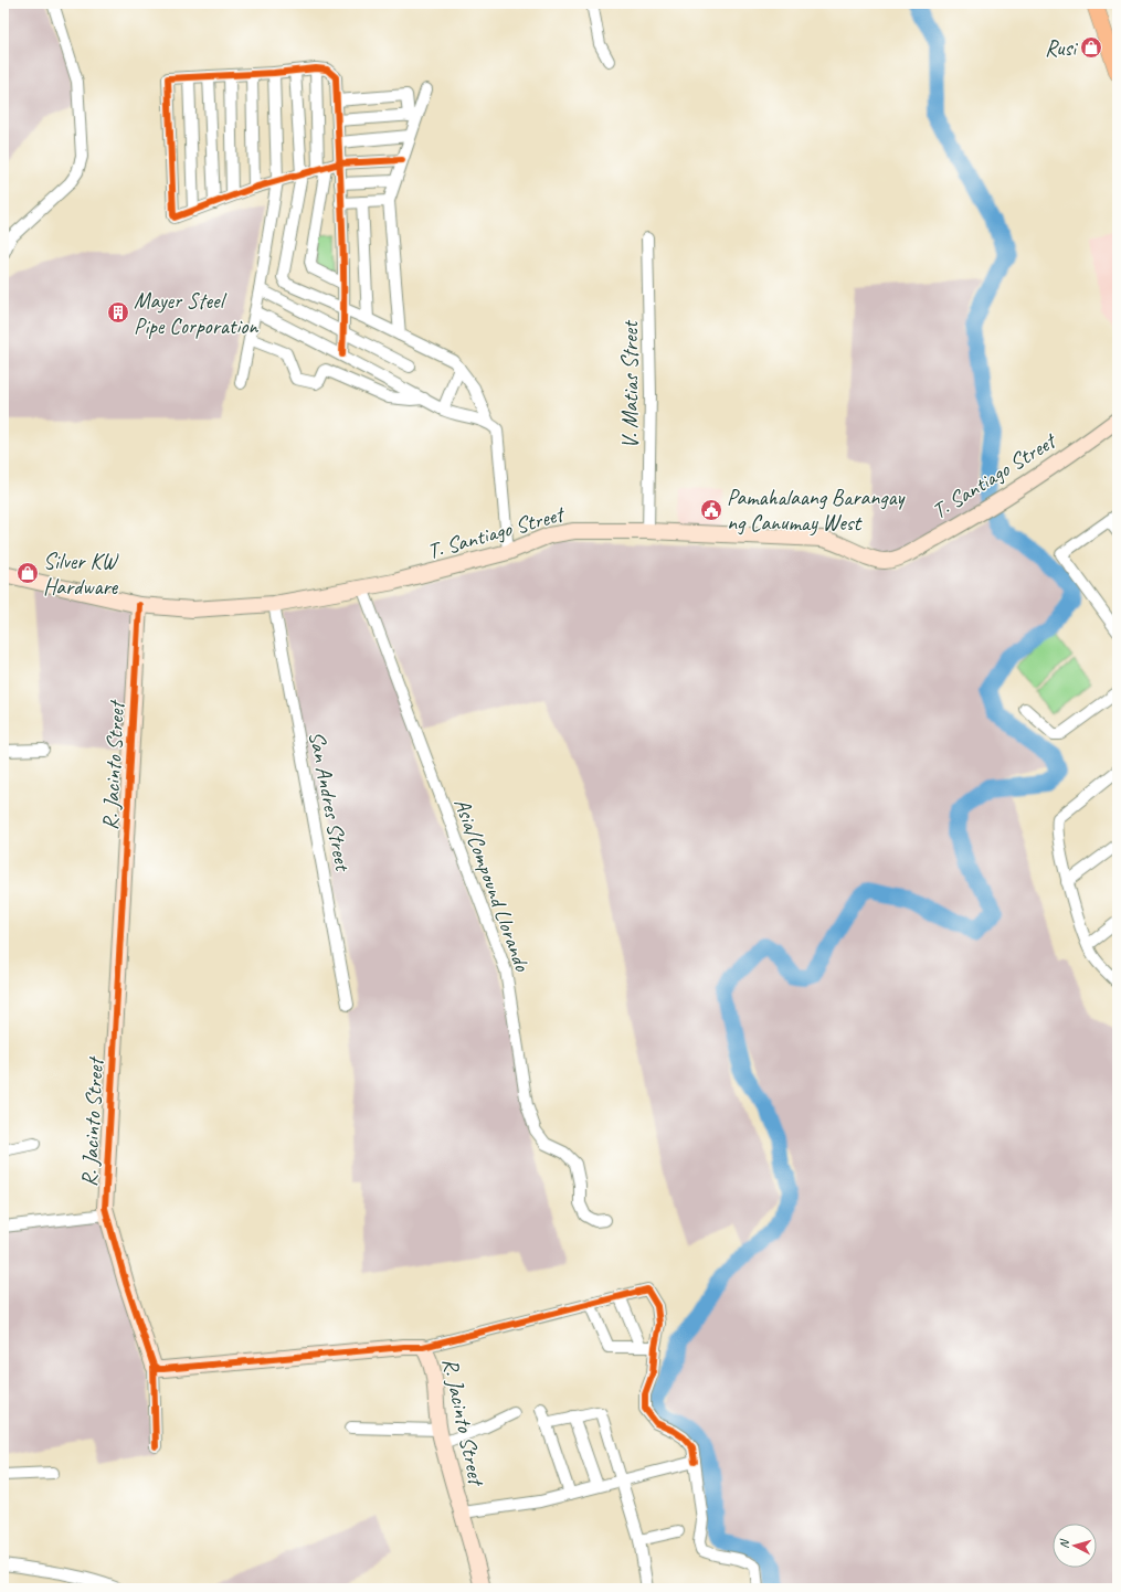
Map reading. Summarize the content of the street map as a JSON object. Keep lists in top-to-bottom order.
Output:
{
  "streets": {
    "street": [
      "V. Matias Street",
      "T. Santiago Street",
      "R. Jacinto Street",
      "San Andres Street",
      "Asia/Compound Llorando"
    ]
  },
  "crossings": [
    ["V. Matias Street", "T. Santiago Street"],
    ["T. Santiago Street", "R. Jacinto Street"],
    ["T. Santiago Street", "San Andres Street"],
    ["T. Santiago Street", "Asia/Compound Llorando"]
  ],
  "places": {
    "shop": ["Rusi", "Silver KW Hardware"],
    "building": ["Mayer Steel Pipe Corporation"],
    "public building": ["Pamahalaang Barangay ng Canumay West"]
  },
  "north": "left"
}
